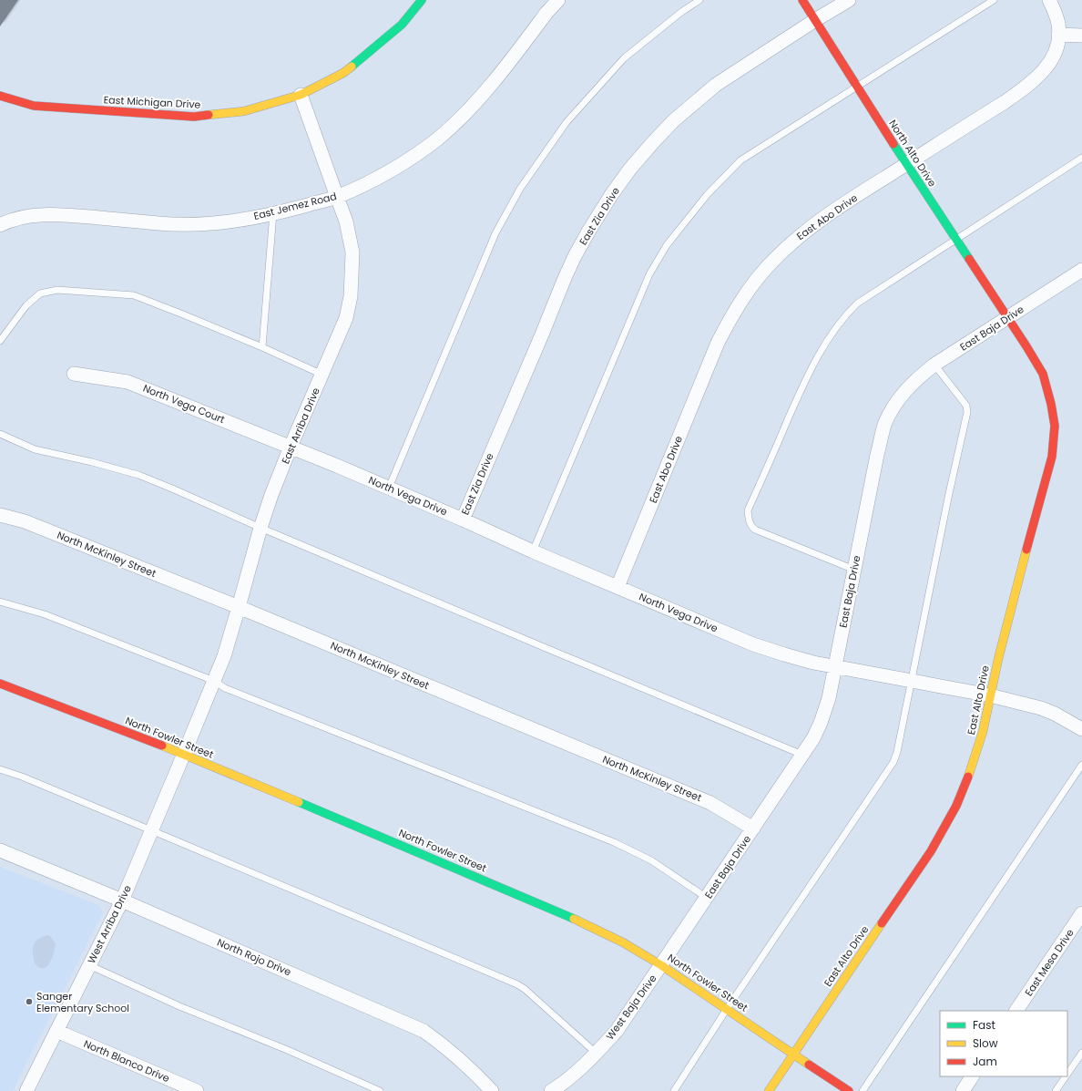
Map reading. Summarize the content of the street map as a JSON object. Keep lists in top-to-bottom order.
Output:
{
  "streets": {
    "street": [
      "East Michigan Drive",
      "North Alto Drive",
      "East Jemez Road",
      "East Zia Drive",
      "East Abo Drive",
      "East Baja Drive",
      "North Vega Court",
      "East Arriba Drive",
      "North Vega Drive",
      "North McKinley Street",
      "East Alto Drive",
      "North Fowler Street",
      "West Arriba Drive",
      "North Rojo Drive",
      "East Mesa Drive",
      "West Baja Drive",
      "North Blanco Drive"
    ]
  },
  "crossings": [
    ["East Michigan Drive", "East Arriba Drive"],
    ["North Alto Drive", "East Zia Drive"],
    ["North Alto Drive", "East Abo Drive"],
    ["North Alto Drive", "East Baja Drive"],
    ["North Alto Drive", "East Alto Drive"],
    ["East Jemez Road", "East Arriba Drive"],
    ["East Zia Drive", "North Vega Drive"],
    ["East Abo Drive", "North Vega Drive"],
    ["East Baja Drive", "North Vega Drive"],
    ["East Baja Drive", "North McKinley Street"],
    ["East Baja Drive", "East Alto Drive"],
    ["East Baja Drive", "North Fowler Street"],
    ["East Baja Drive", "West Baja Drive"],
    ["North Vega Court", "East Arriba Drive"],
    ["North Vega Court", "North Vega Drive"],
    ["East Arriba Drive", "North Vega Drive"],
    ["East Arriba Drive", "North McKinley Street"],
    ["East Arriba Drive", "North Fowler Street"],
    ["East Arriba Drive", "West Arriba Drive"],
    ["North Vega Drive", "East Alto Drive"],
    ["East Alto Drive", "North Fowler Street"],
    ["North Fowler Street", "West Arriba Drive"],
    ["North Fowler Street", "West Baja Drive"],
    ["West Arriba Drive", "North Rojo Drive"],
    ["West Arriba Drive", "North Blanco Drive"]
  ],
  "places": ["Sanger Elementary School"],
  "legend": ["Fast", "Slow", "Jam"]
}
